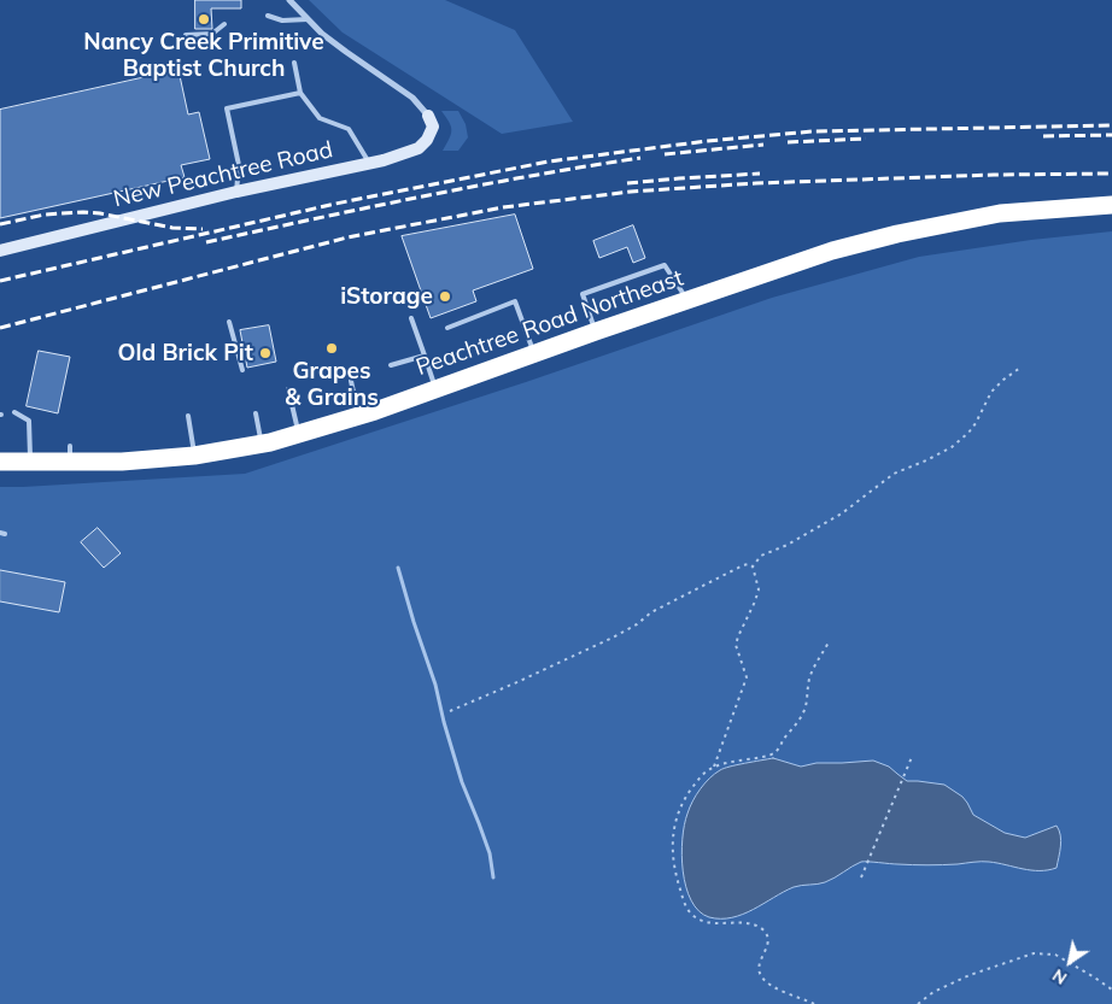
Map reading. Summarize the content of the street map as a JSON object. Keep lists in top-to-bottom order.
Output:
{
  "streets": {
    "highway": ["Peachtree Road Northeast"],
    "street": ["New Peachtree Road"]
  },
  "places": [
    "Nancy Creek Primitive Baptist Church",
    "iStorage",
    "Grapes & Grains",
    "Old Brick Pit"
  ],
  "north": "bottom left"
}
